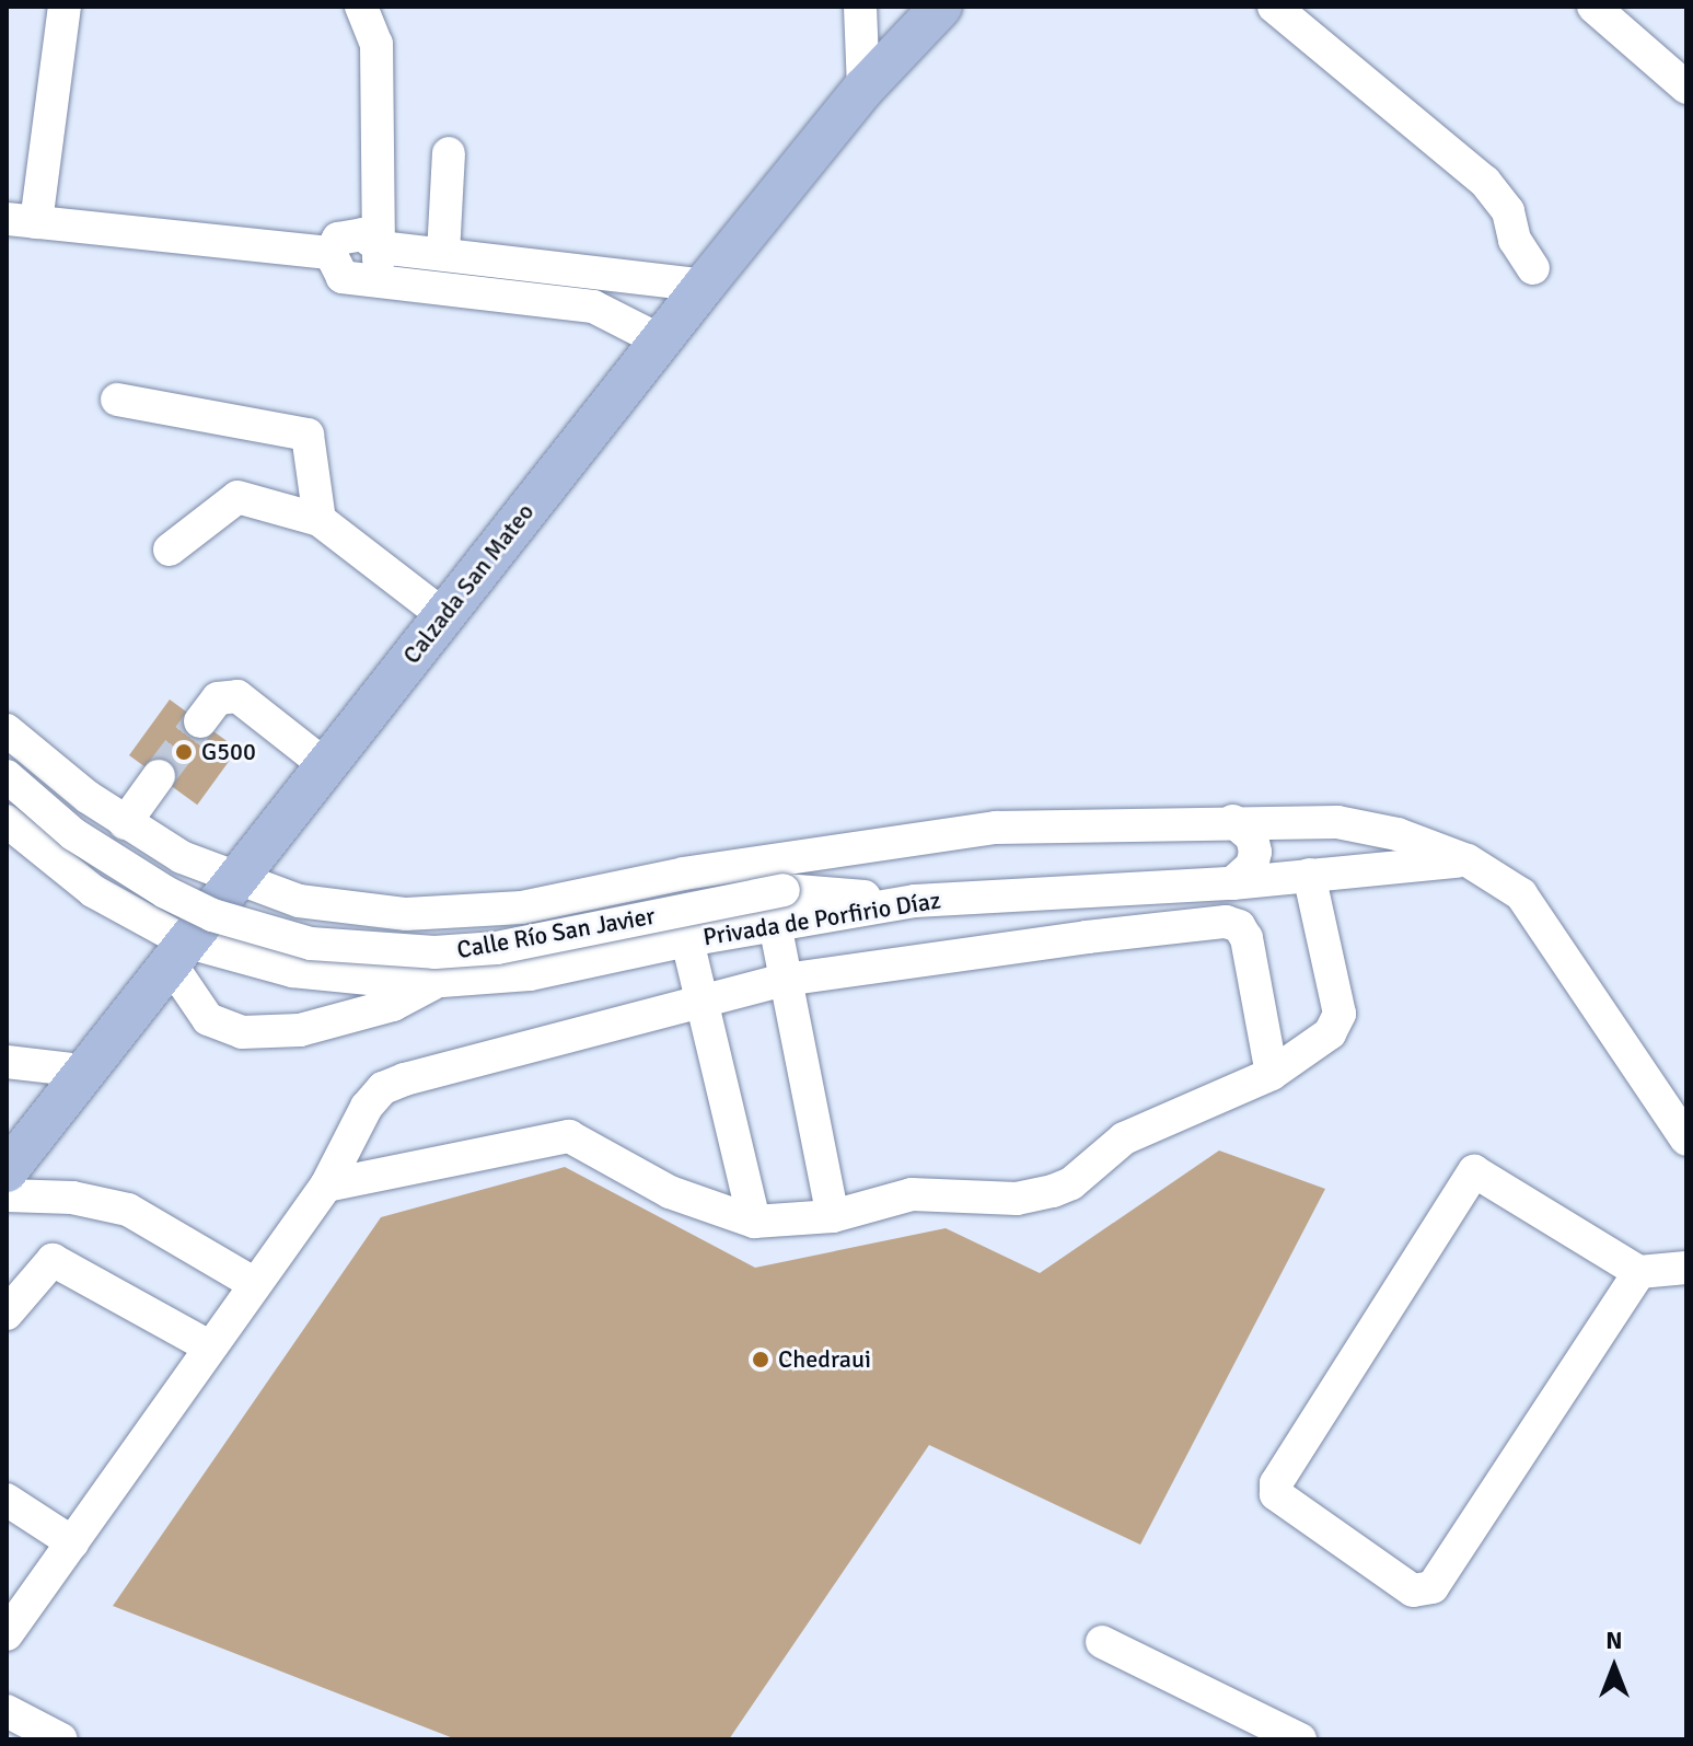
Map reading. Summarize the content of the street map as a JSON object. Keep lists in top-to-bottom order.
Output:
{
  "streets": {
    "main road": ["Calzada San Mateo"],
    "street": ["Privada de Porfirio Díaz", "Calle Río San Javier"]
  },
  "crossings": [
    ["Calzada San Mateo", "Privada de Porfirio Díaz"],
    ["Privada de Porfirio Díaz", "Calle Río San Javier"]
  ],
  "places": ["G500", "Chedraui"],
  "north": "top"
}
